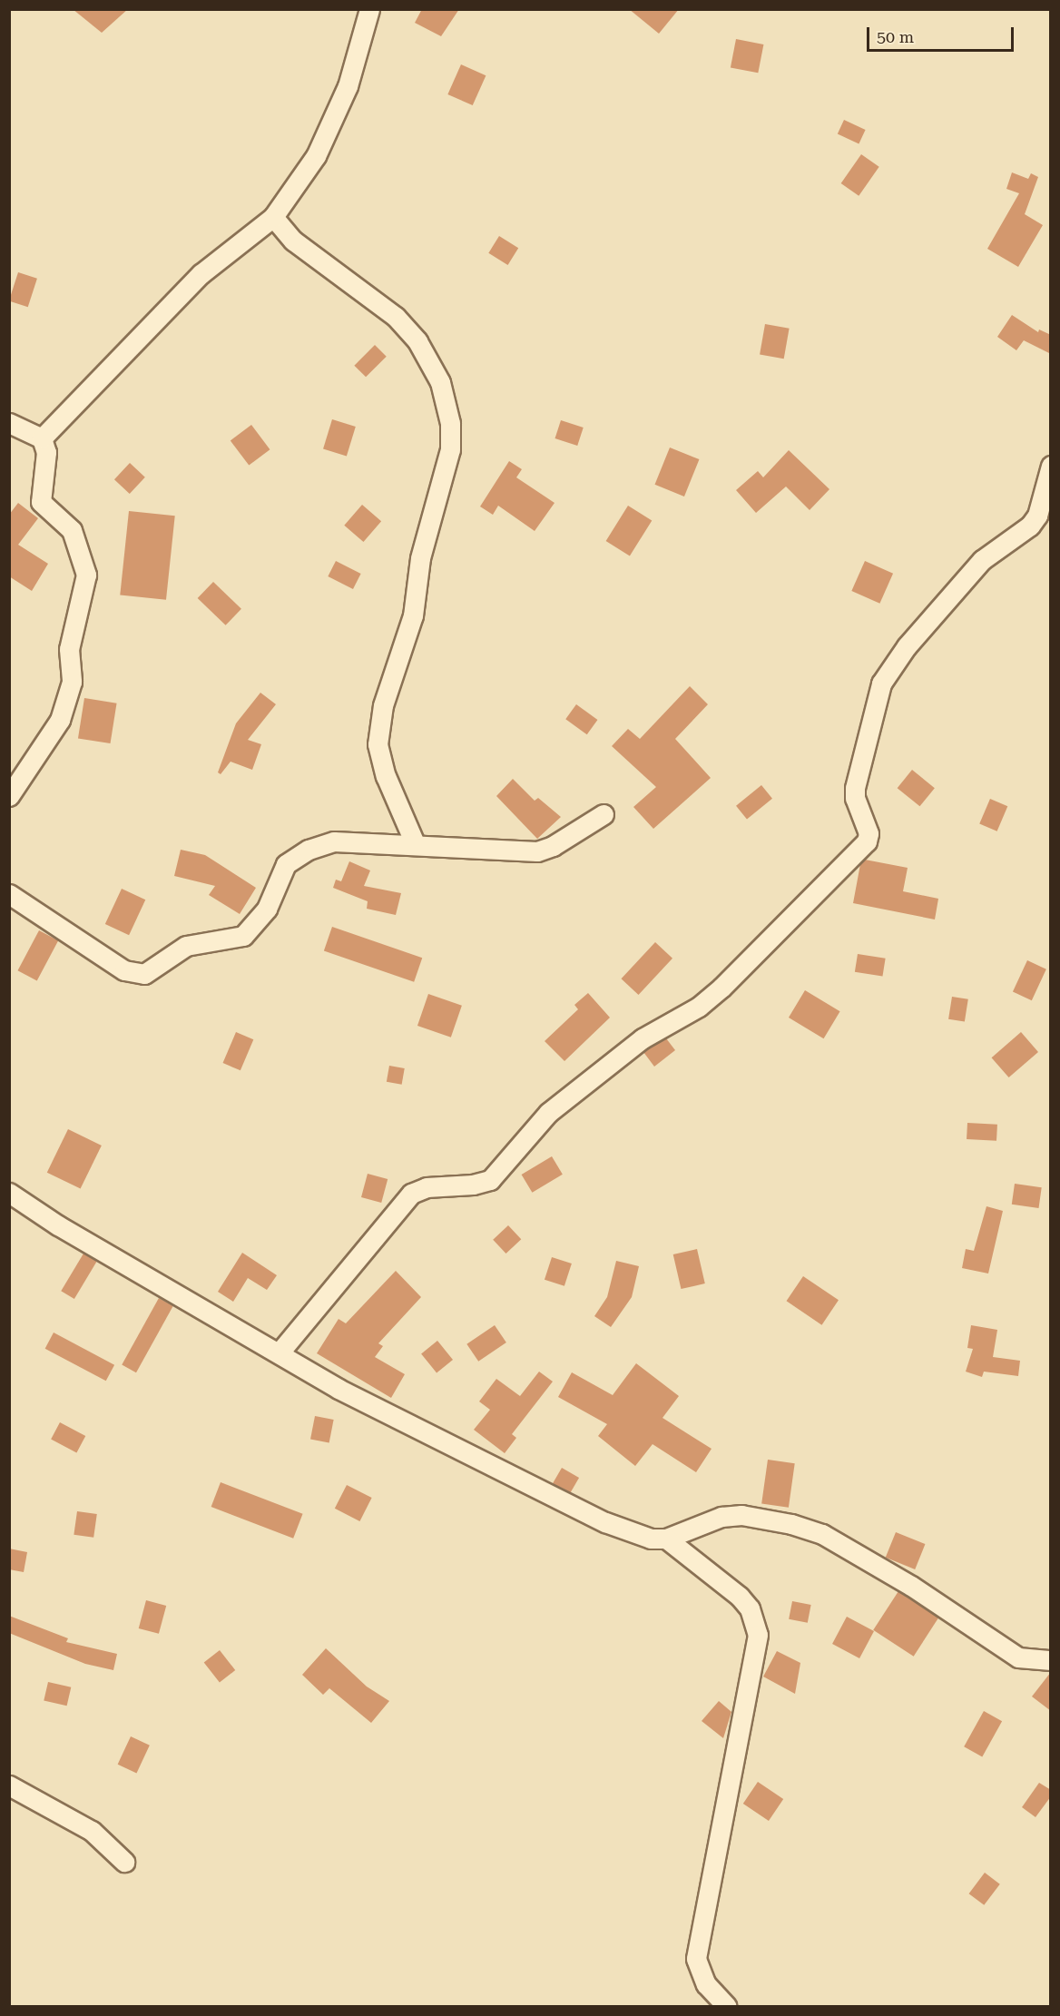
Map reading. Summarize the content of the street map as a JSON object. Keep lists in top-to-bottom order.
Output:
{
  "scale_bar": "50 m"
}
